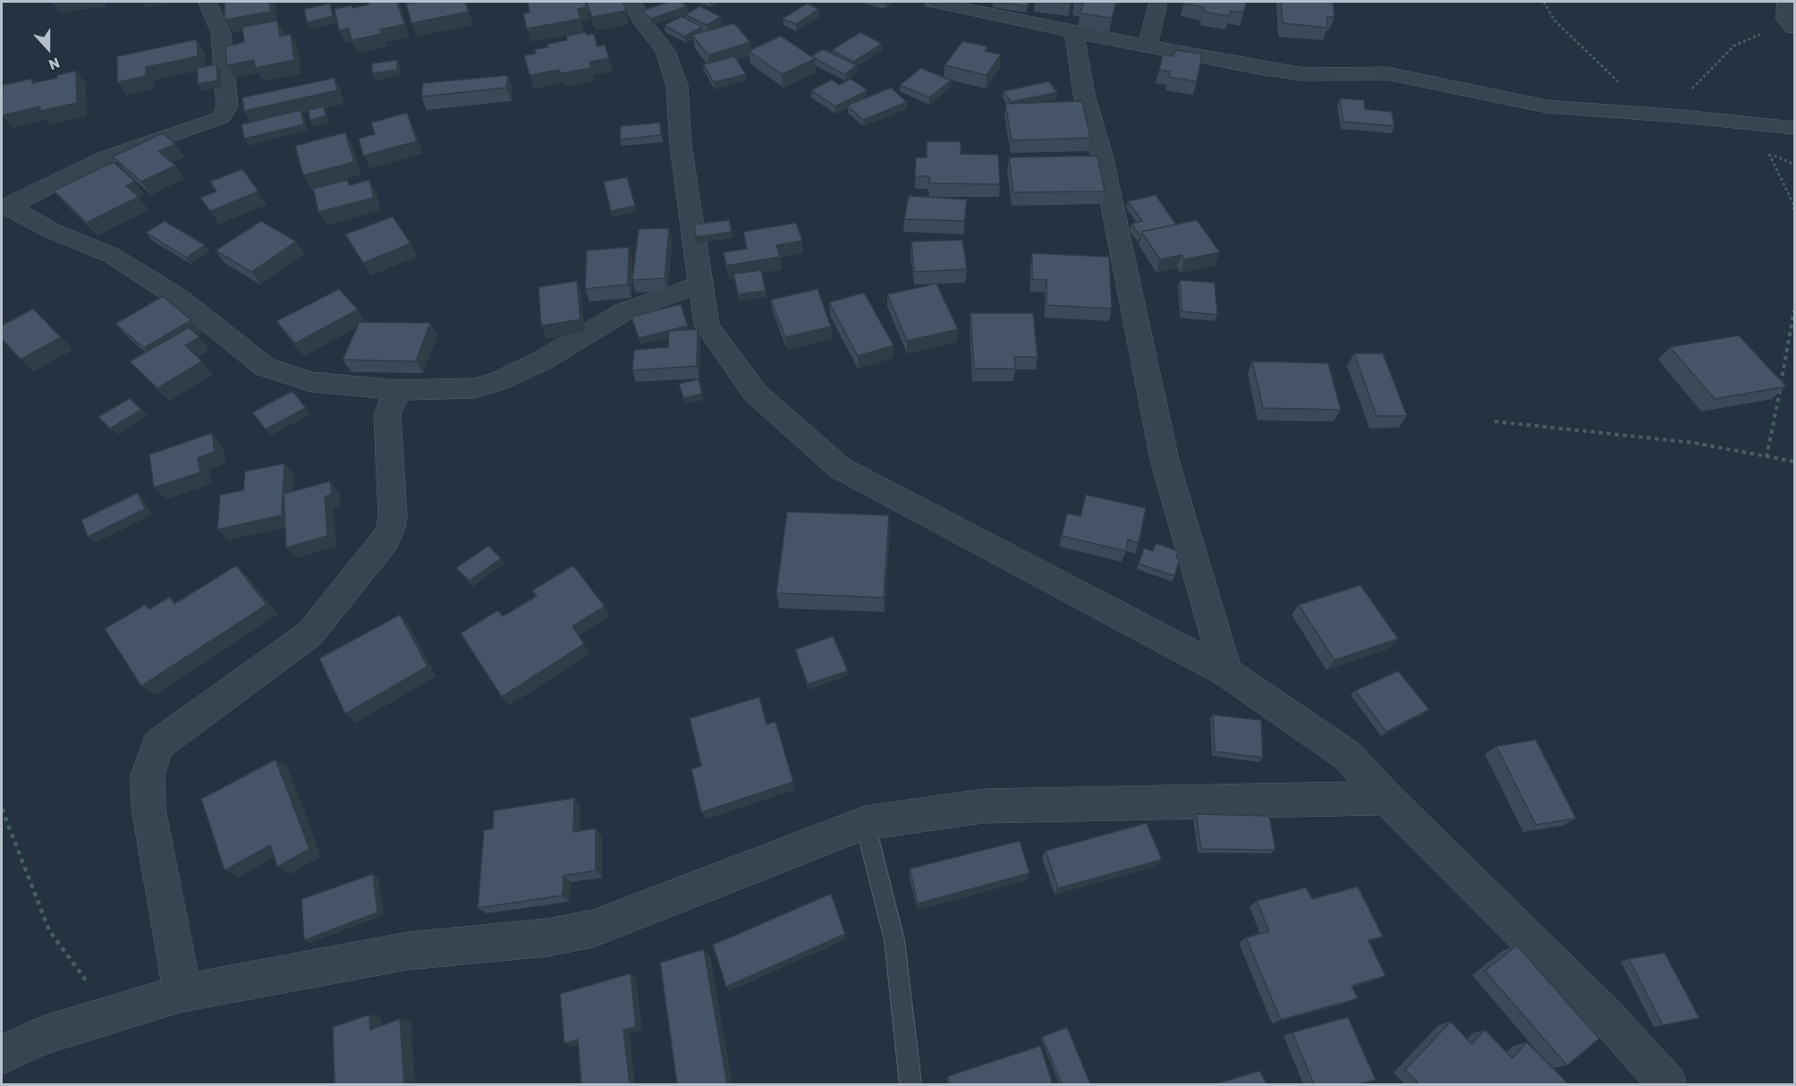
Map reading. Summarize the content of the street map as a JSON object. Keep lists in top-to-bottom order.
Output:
{
  "north": "bottom"
}
